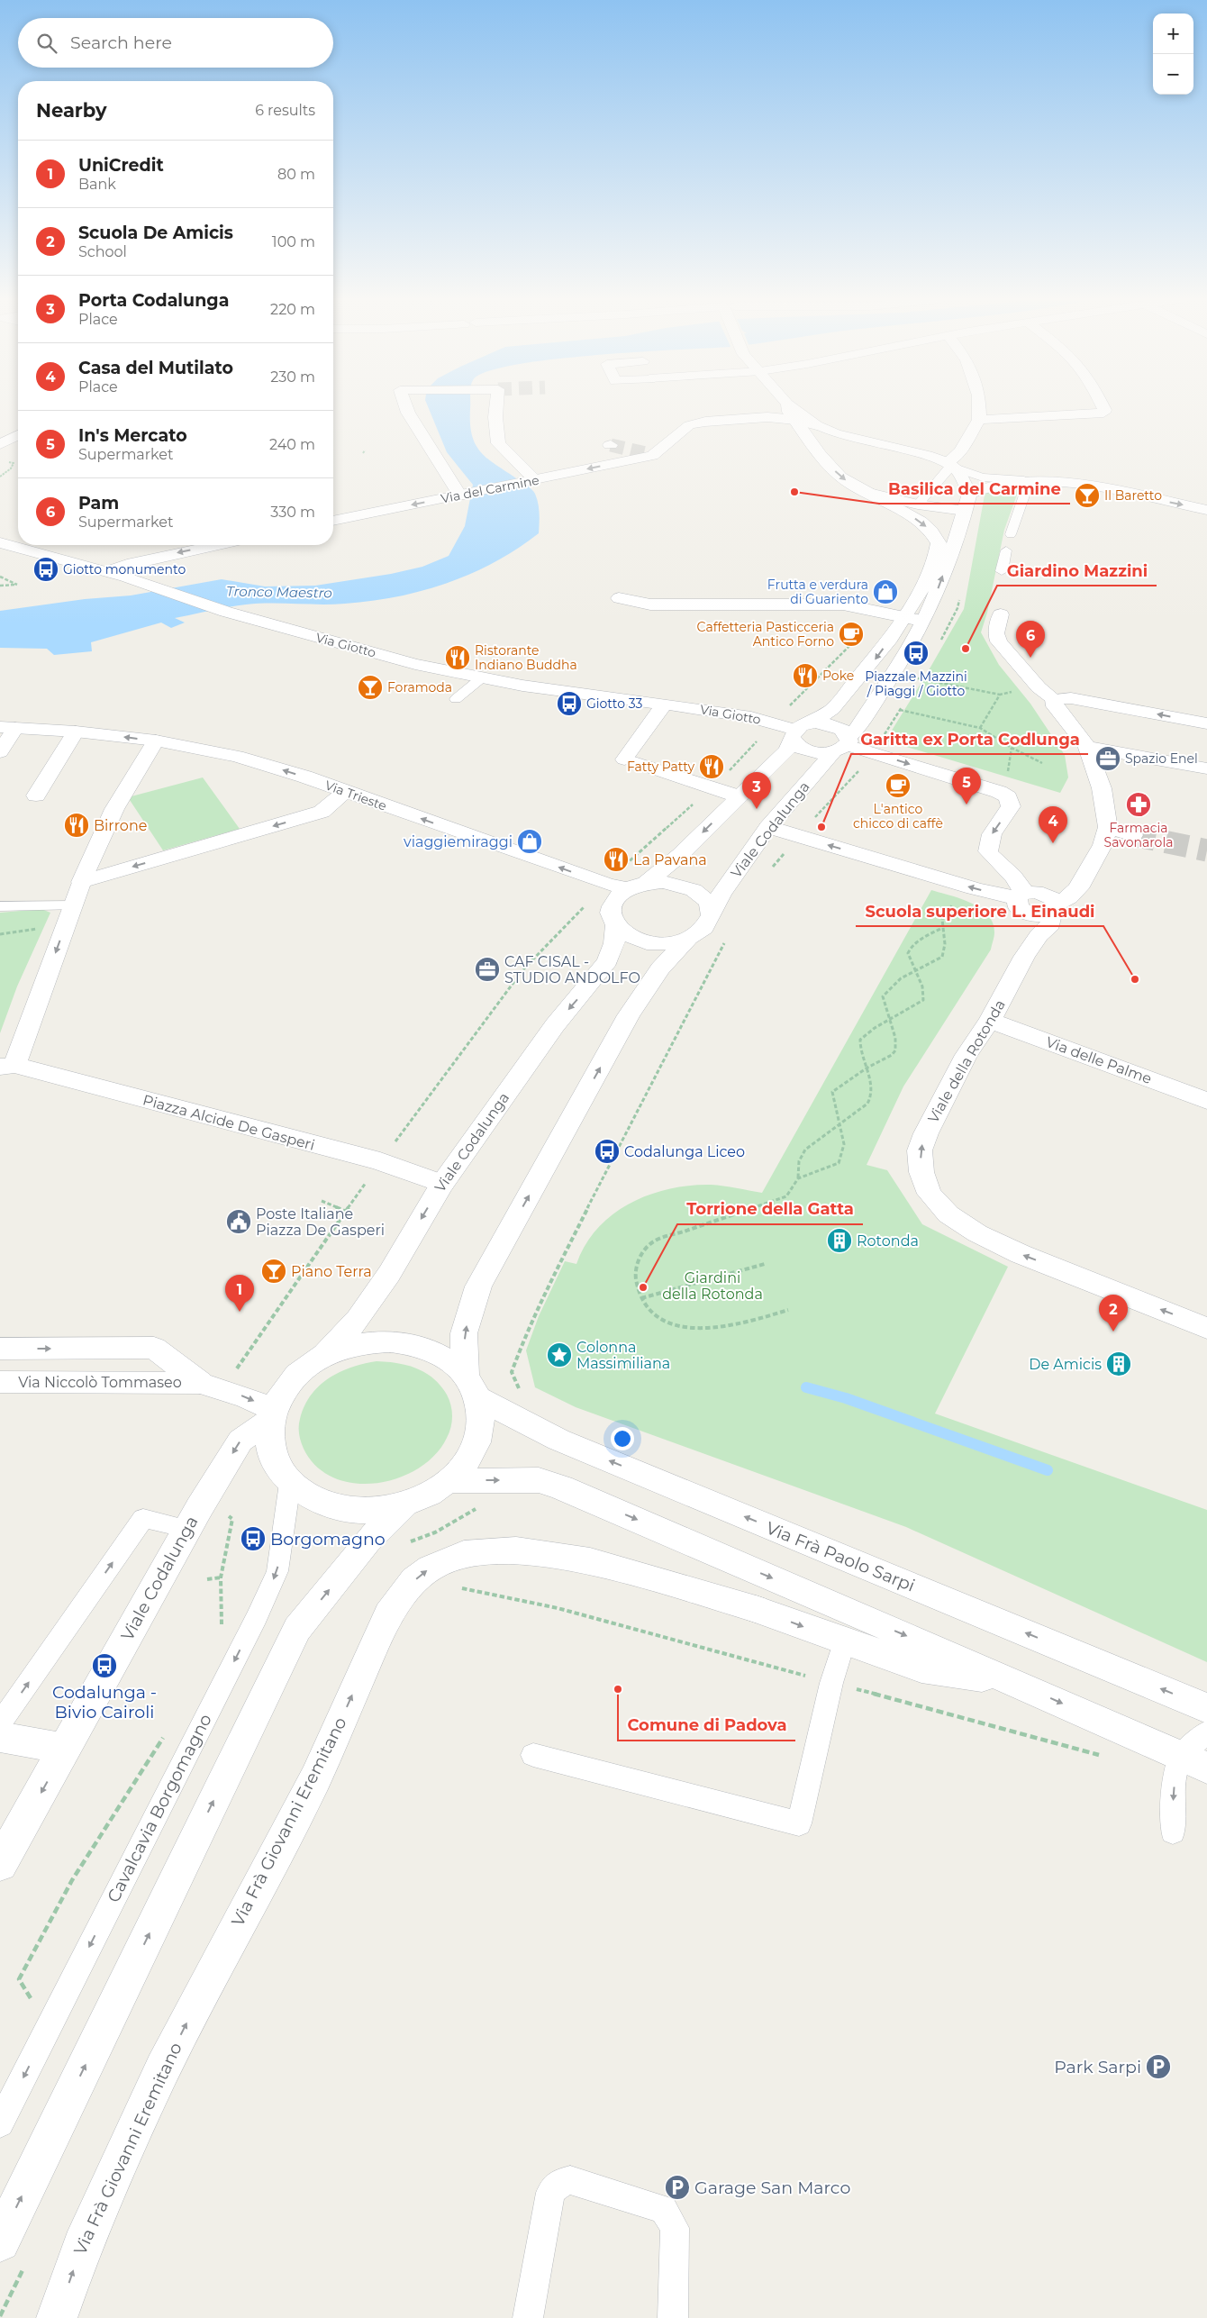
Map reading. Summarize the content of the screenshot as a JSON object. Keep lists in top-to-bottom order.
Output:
{
  "streets": {
    "street": [
      "Via del Carmine",
      "Via Giotto",
      "Via Trieste",
      "Viale Codalunga",
      "Via delle Palme",
      "Viale della Rotonda",
      "Piazza Alcide De Gasperi",
      "Via Niccolò Tommaseo",
      "Via Frà Paolo Sarpi",
      "Via Frà Giovanni Eremitano"
    ],
    "lane": ["Cavalcavia Borgomagno"]
  },
  "crossings": [
    ["Via Trieste", "Viale Codalunga"],
    ["Via Trieste", "Piazza Alcide De Gasperi"],
    ["Viale Codalunga", "Piazza Alcide De Gasperi"],
    ["Viale Codalunga", "Via Niccolò Tommaseo"],
    ["Viale Codalunga", "Via Frà Paolo Sarpi"],
    ["Via delle Palme", "Viale della Rotonda"]
  ],
  "one_way": ["Via Trieste", "Cavalcavia Borgomagno"],
  "water": ["Tronco Maestro"],
  "parks": ["Giardini della Rotonda"],
  "places": {
    "other": [
      "Basilica del Carmine",
      "Giardino Mazzini",
      "Garitta ex Porta Codlunga",
      "Scuola superiore L. Einaudi",
      "Torrione della Gatta",
      "Comune di Padova"
    ],
    "bar": ["Il Baretto", "Foramoda", "Piano Terra"],
    "bus stop": [
      "Giotto monumento",
      "Piazzale Mazzini / Piaggi / Giotto",
      "Giotto 33",
      "Codalunga Liceo",
      "Borgomagno",
      "Codalunga - Bivio Cairoli"
    ],
    "shop": ["Frutta e verdura di Guariento", "viaggiemiraggi"],
    "cafe": ["Caffetteria Pasticceria Antico Forno", "L'antico chicco di caffè"],
    "restaurant": [
      "Ristorante Indiano Buddha",
      "Poke",
      "Fatty Patty",
      "Birrone",
      "La Pavana"
    ],
    "office": ["Spazio Enel", "CAF CISAL - STUDIO ANDOLFO"],
    "pharmacy": ["Farmacia Savonarola"],
    "public building": ["Poste Italiane Piazza De Gasperi"],
    "building": ["Rotonda", "De Amicis"],
    "place": ["Colonna Massimiliana"],
    "parking": ["Park Sarpi", "Garage San Marco"]
  },
  "page": {
    "map_buttons": ["+", "−"],
    "search": "Search here",
    "heading": ["Nearby", "6 results"],
    "list": [
      {
        "mark": "1",
        "name": "UniCredit",
        "note": "Bank",
        "value": "80 m"
      },
      {
        "mark": "2",
        "name": "Scuola De Amicis",
        "note": "School",
        "value": "100 m"
      },
      {
        "mark": "3",
        "name": "Porta Codalunga",
        "note": "Place",
        "value": "220 m"
      },
      {
        "mark": "4",
        "name": "Casa del Mutilato",
        "note": "Place",
        "value": "230 m"
      },
      {
        "mark": "5",
        "name": "In's Mercato",
        "note": "Supermarket",
        "value": "240 m"
      },
      {
        "mark": "6",
        "name": "Pam",
        "note": "Supermarket",
        "value": "330 m"
      }
    ],
    "pins": [
      "6",
      "5",
      "3",
      "4",
      "1",
      "2"
    ]
  }
}
